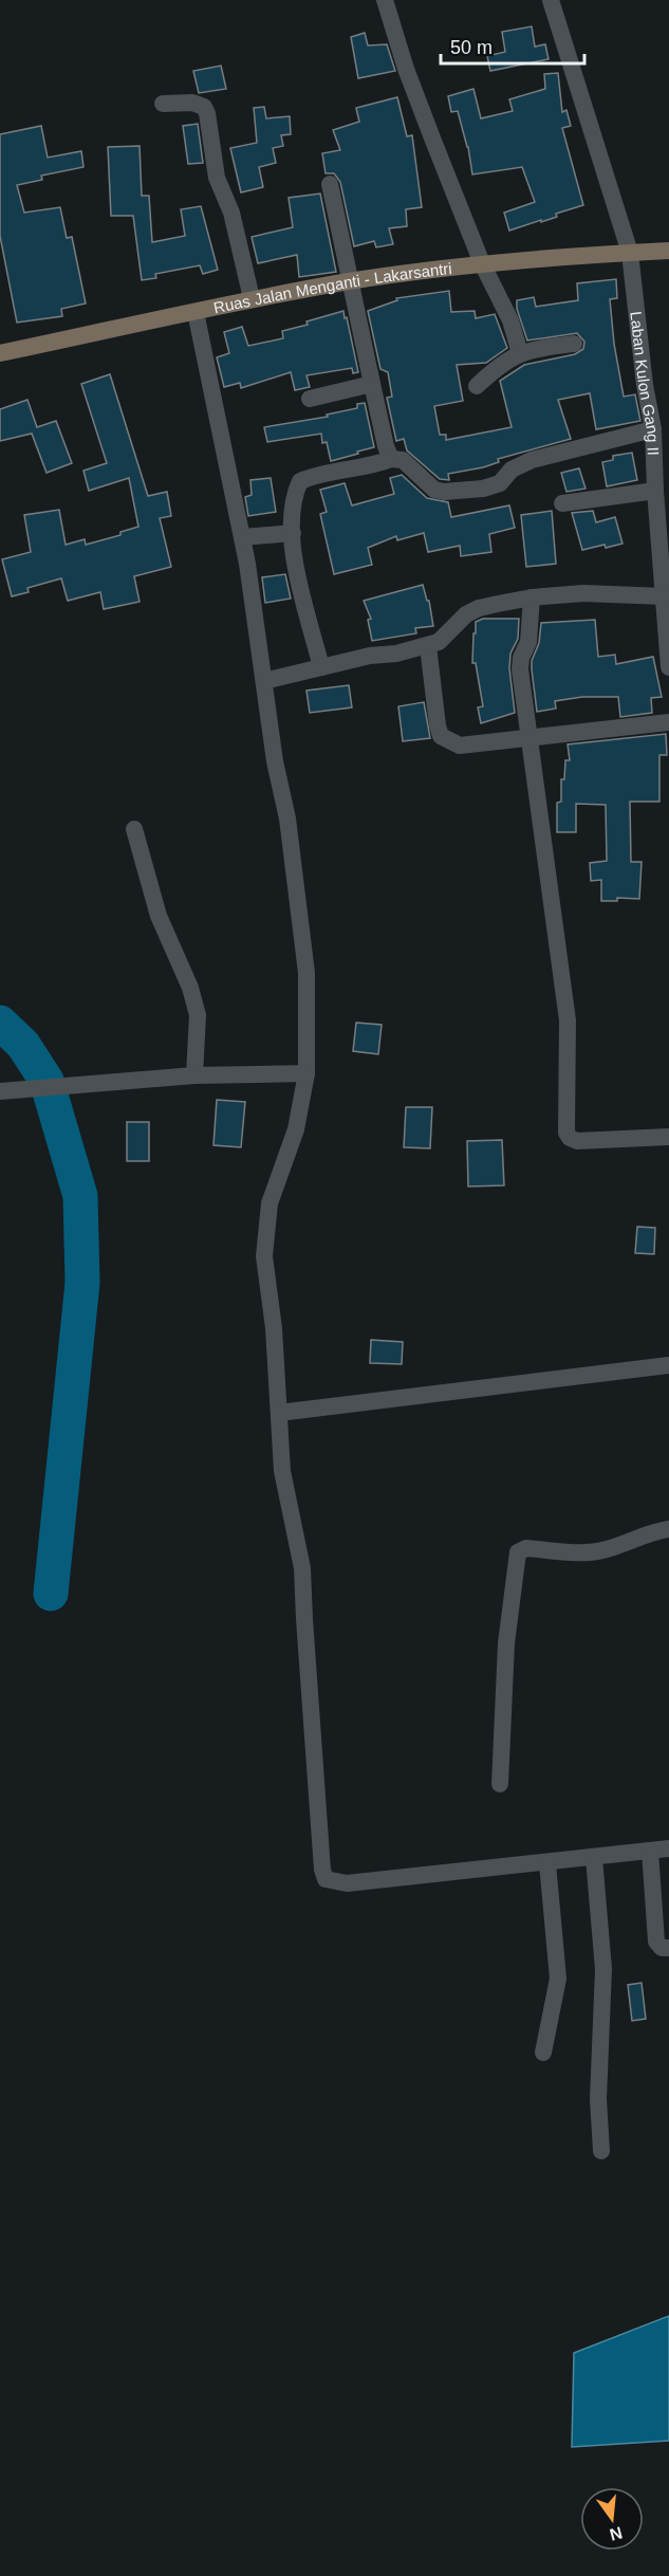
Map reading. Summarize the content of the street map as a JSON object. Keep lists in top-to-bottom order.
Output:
{
  "streets": {
    "main road": ["Ruas Jalan Menganti - Lakarsantri"],
    "street": ["Laban Kulon Gang II"]
  },
  "crossings": [
    ["Ruas Jalan Menganti - Lakarsantri", "Laban Kulon Gang II"]
  ],
  "scale_bar": "50 m",
  "north": "bottom"
}
